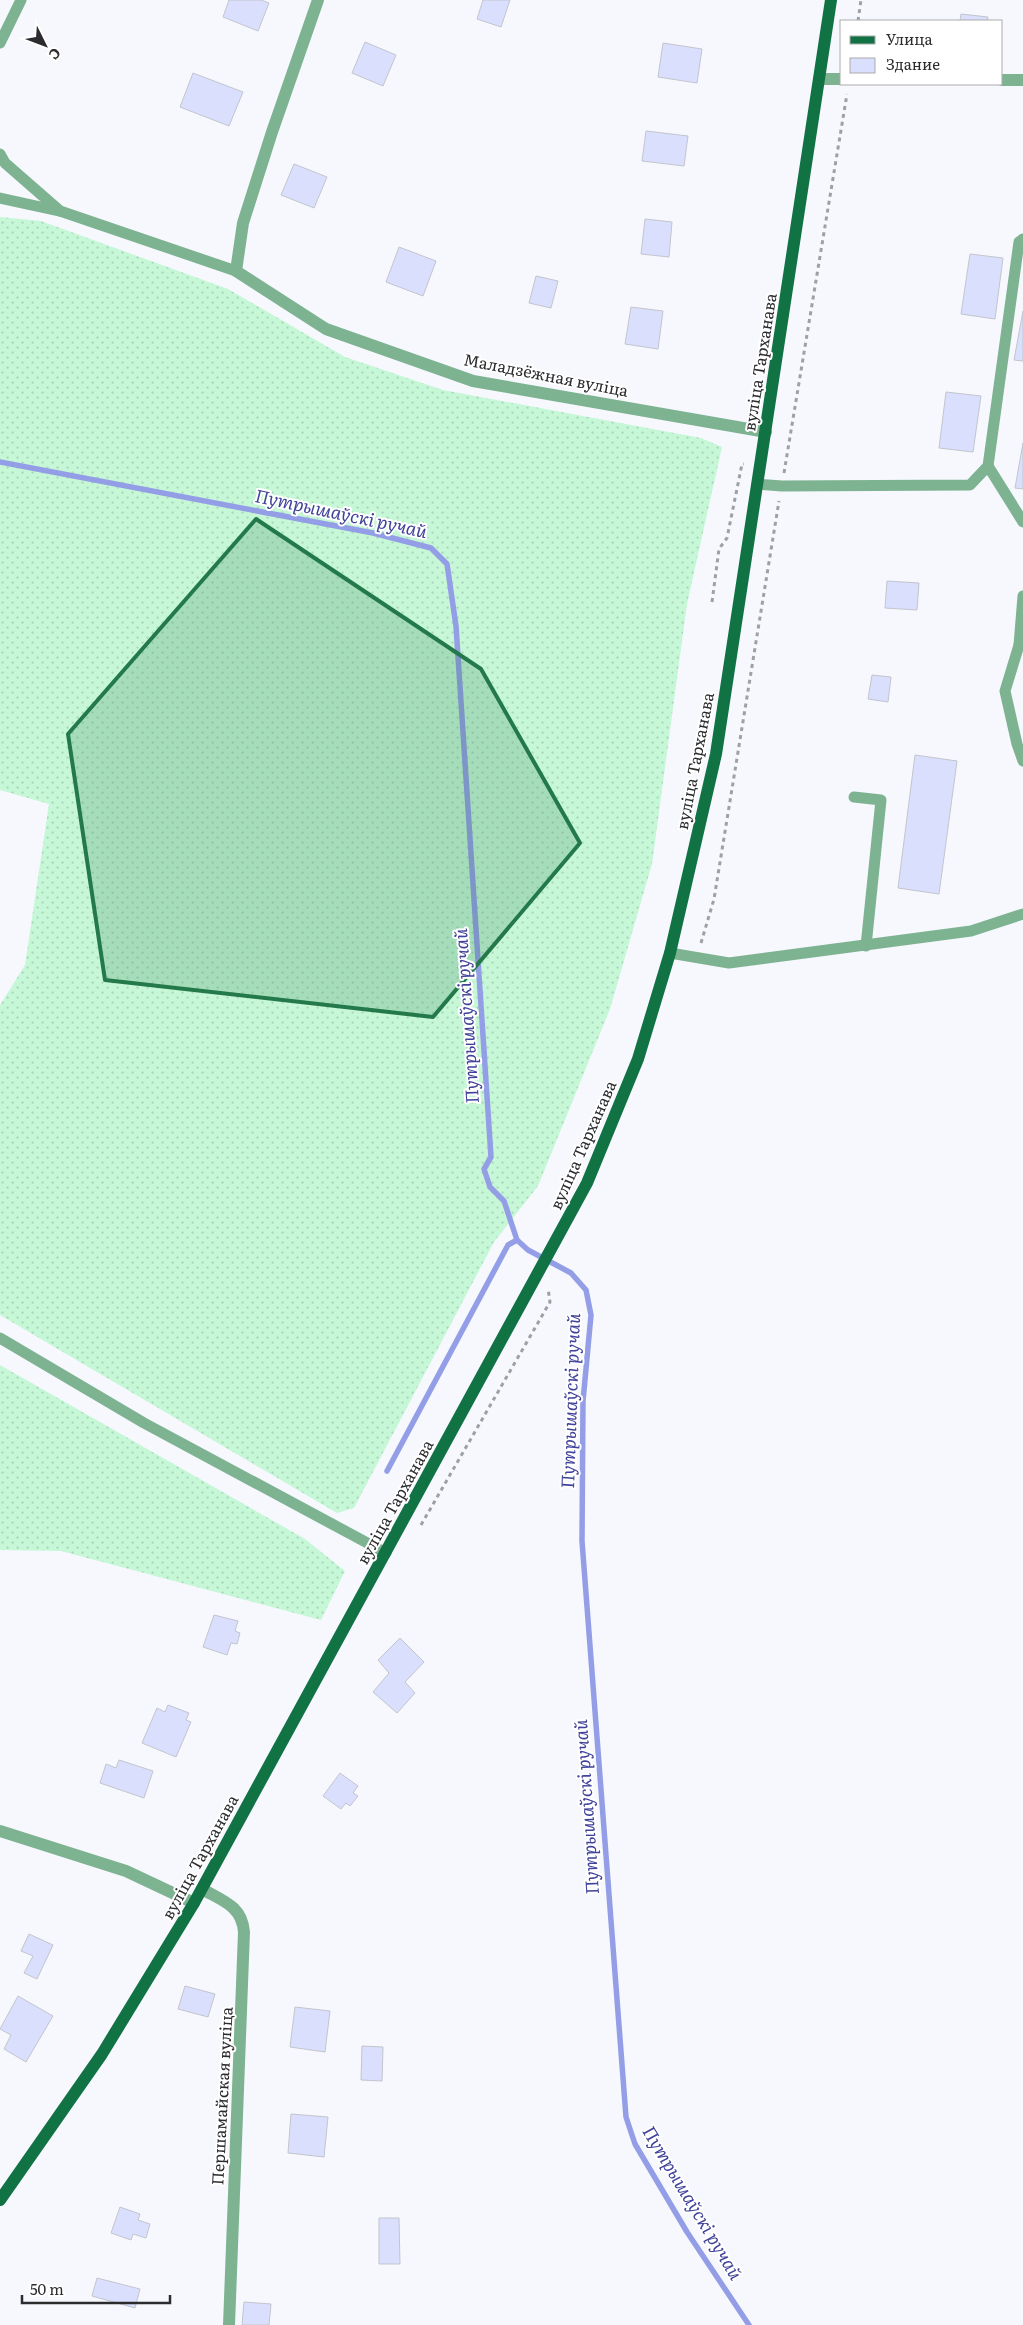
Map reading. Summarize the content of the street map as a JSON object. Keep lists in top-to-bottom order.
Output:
{
  "streets": {
    "main road": ["вуліца Тарханава"],
    "street": ["Маладзёжная вуліца", "Першамайская вуліца"]
  },
  "crossings": [
    ["вуліца Тарханава", "Маладзёжная вуліца"],
    ["вуліца Тарханава", "Першамайская вуліца"]
  ],
  "water": ["Путрышаўскі ручай"],
  "legend": ["Улица", "Здание"],
  "scale_bar": "50 m",
  "north": "bottom right"
}
